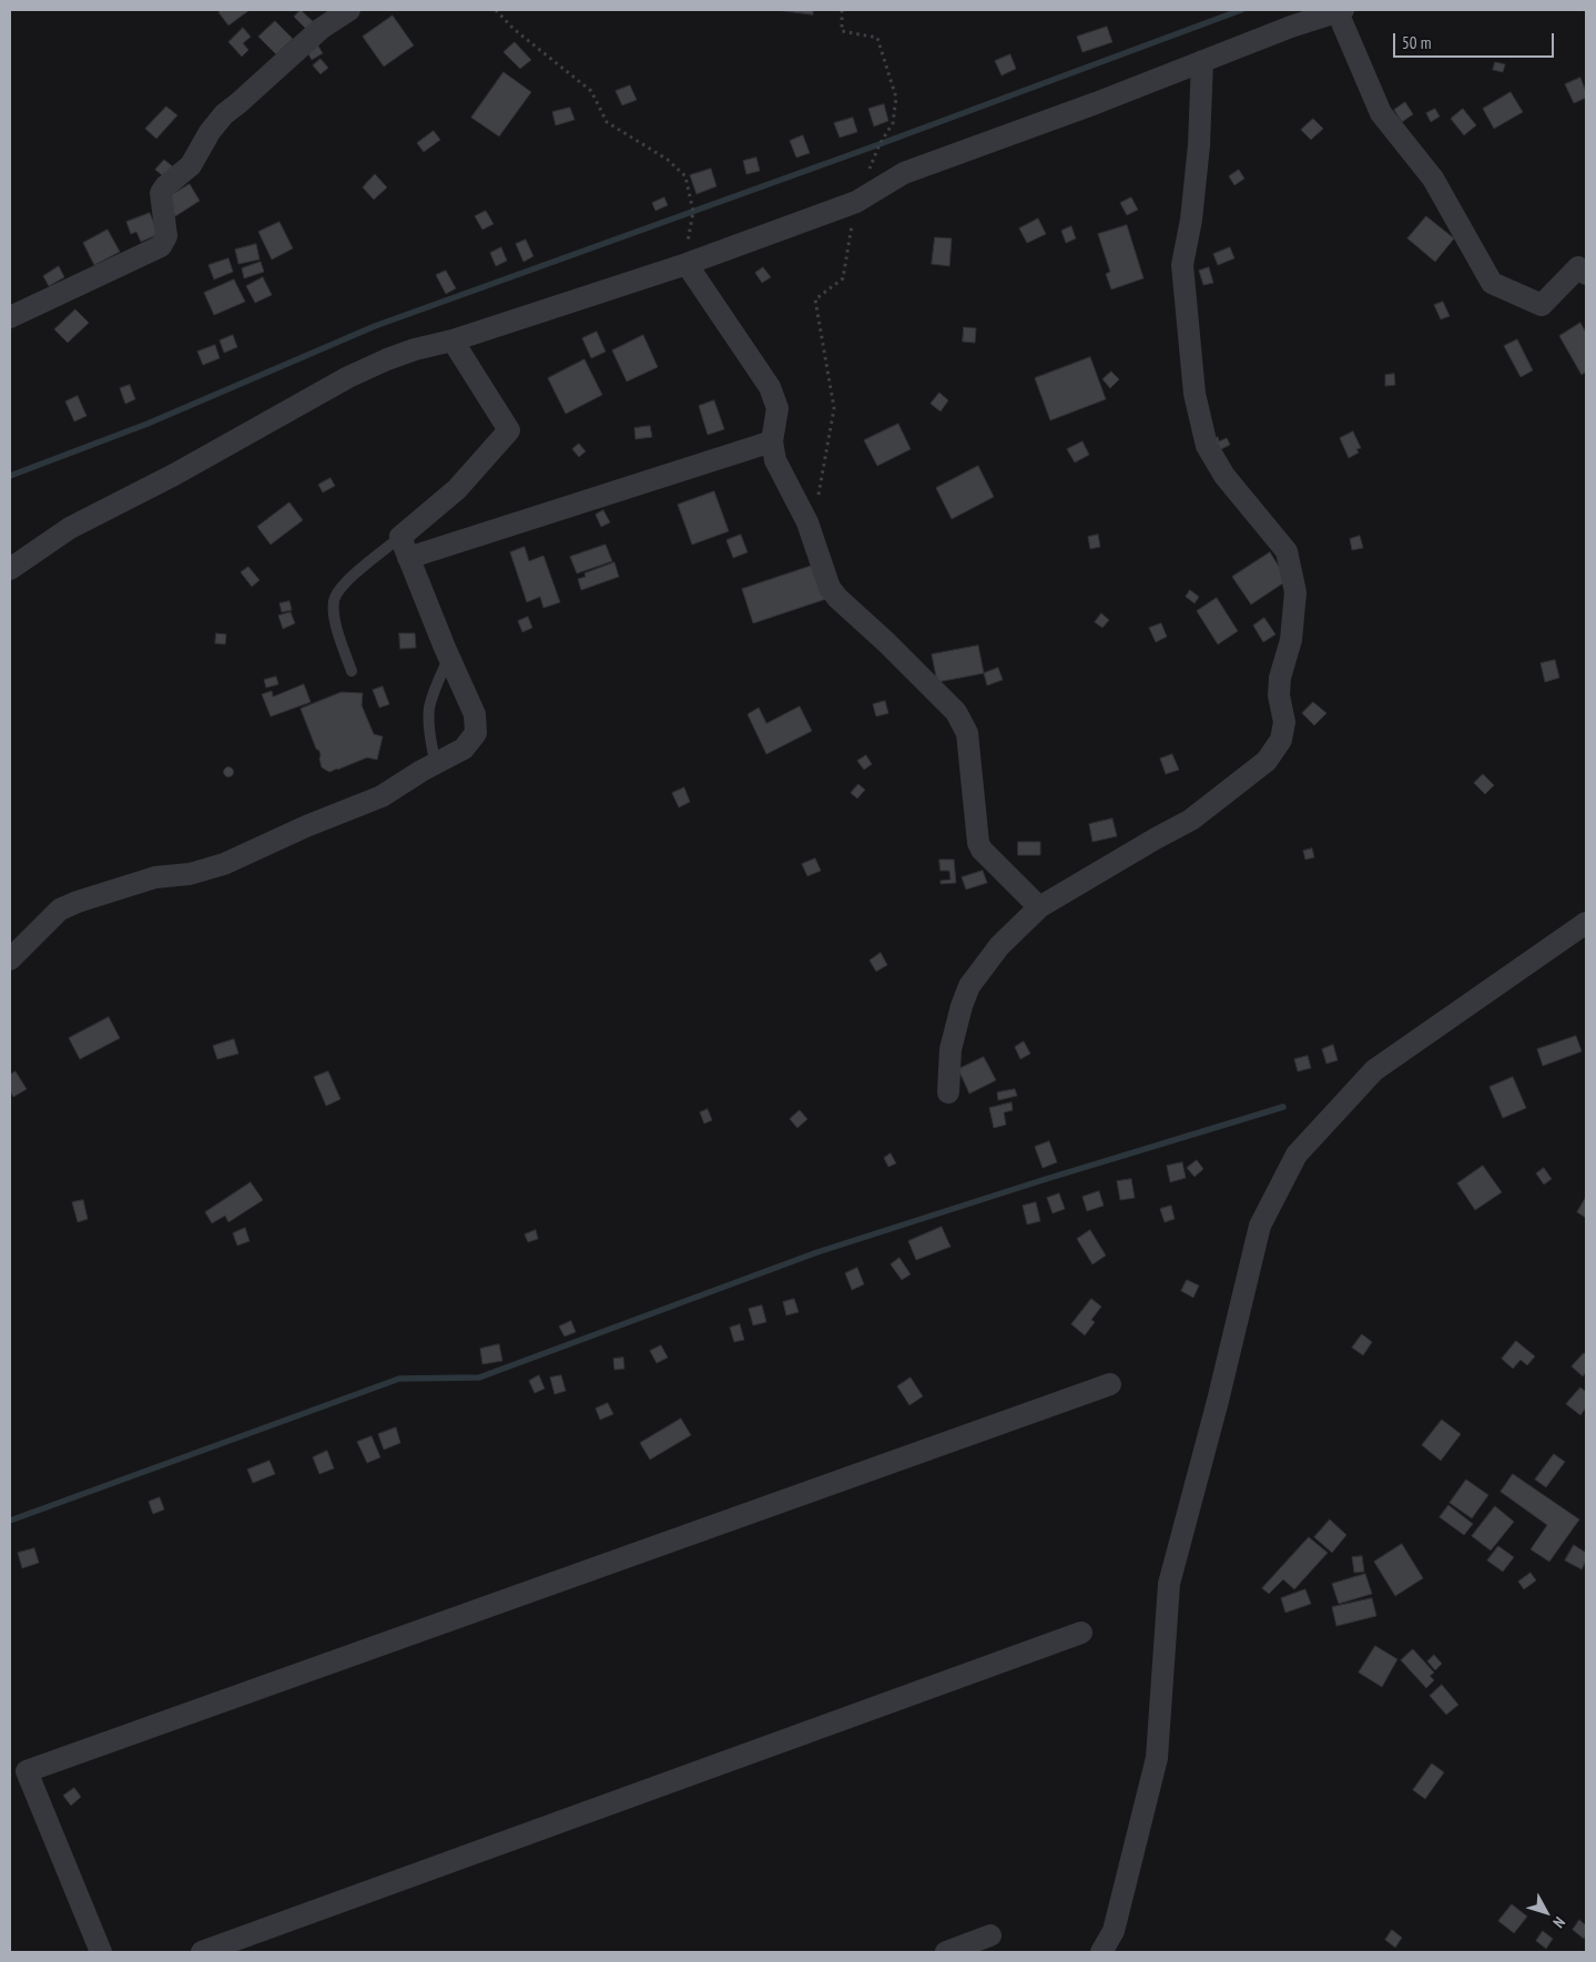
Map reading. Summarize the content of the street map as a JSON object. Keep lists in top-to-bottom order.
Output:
{
  "scale_bar": "50 m",
  "north": "bottom right"
}
